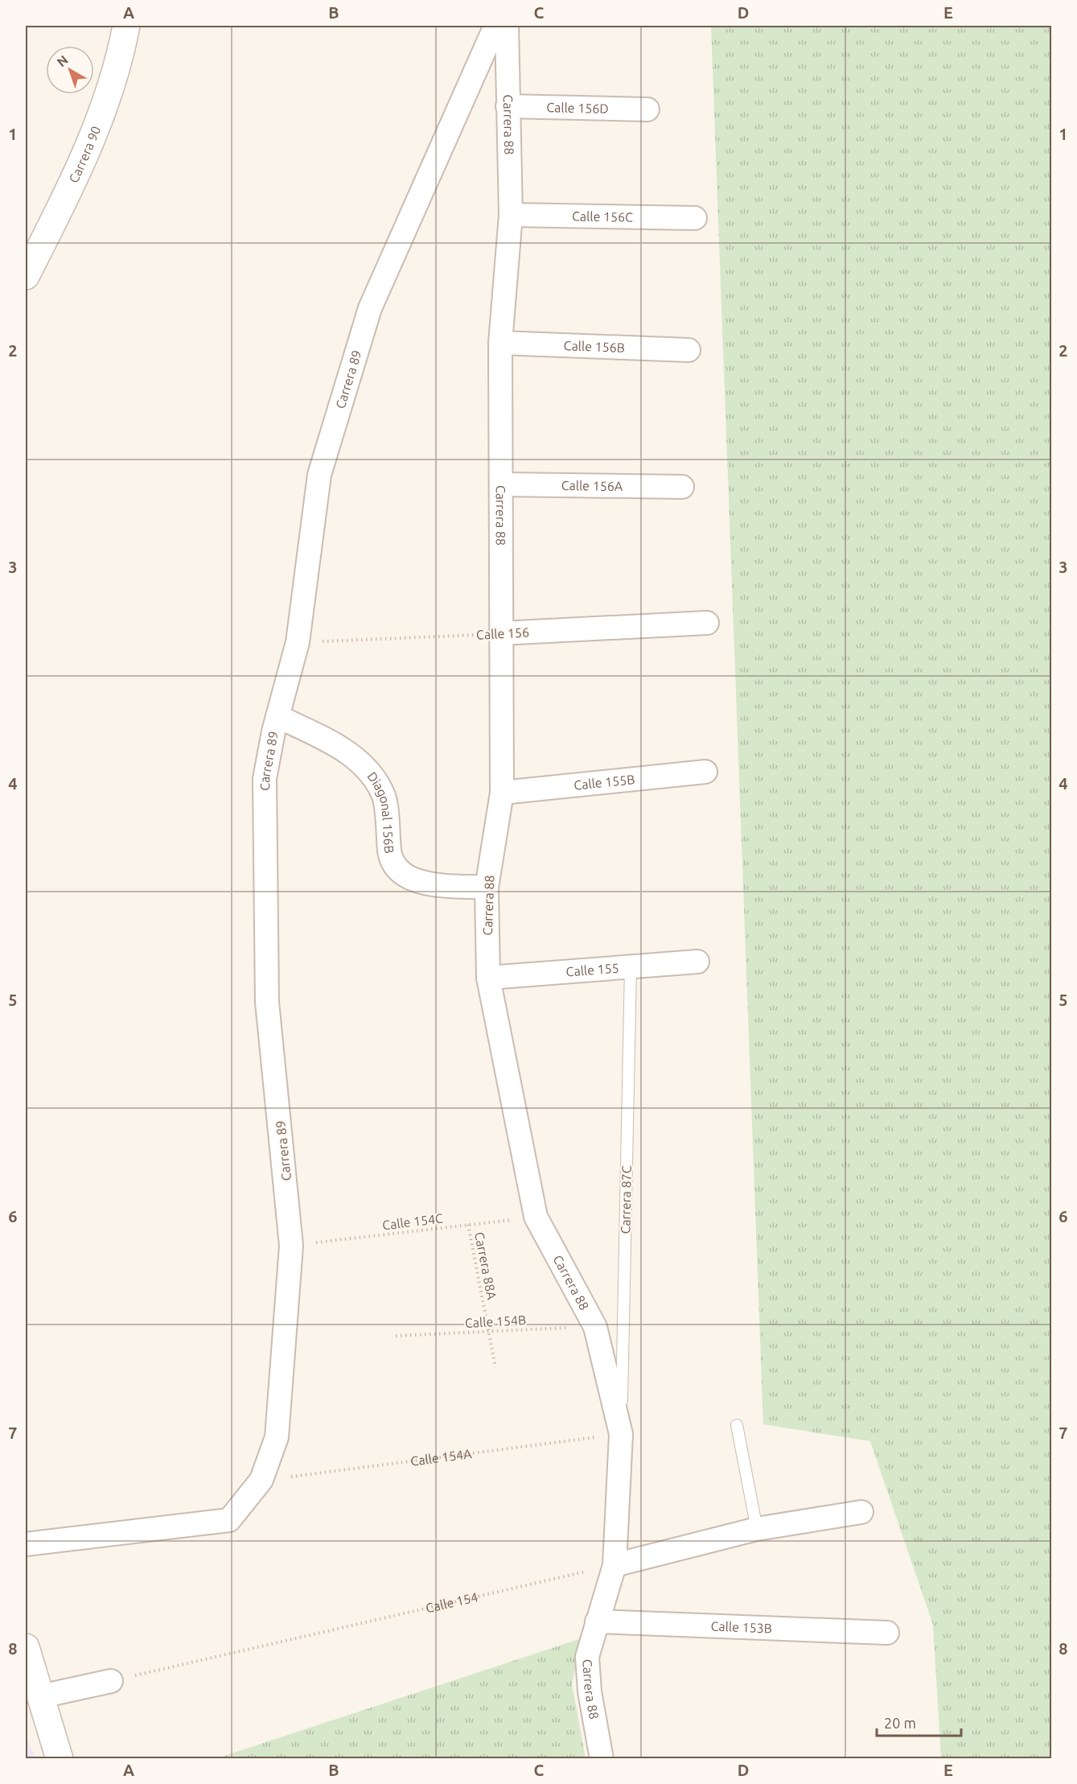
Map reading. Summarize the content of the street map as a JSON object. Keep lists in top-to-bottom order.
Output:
{
  "streets": {
    "street": [
      "Calle 156D",
      "Carrera 88",
      "Carrera 90",
      "Calle 156C",
      "Calle 156B",
      "Carrera 89",
      "Calle 156A",
      "Calle 156",
      "Calle 155B",
      "Diagonal 156B",
      "Calle 155",
      "Calle 153B"
    ],
    "lane": ["Carrera 87C"],
    "path": [
      "Calle 154C",
      "Carrera 88A",
      "Calle 154B",
      "Calle 154A",
      "Calle 154"
    ]
  },
  "crossings": [
    ["Calle 156D", "Carrera 88"],
    ["Carrera 88", "Calle 156C"],
    ["Carrera 88", "Calle 156B"],
    ["Carrera 88", "Calle 156A"],
    ["Carrera 88", "Calle 156"],
    ["Carrera 88", "Calle 155B"],
    ["Carrera 88", "Diagonal 156B"],
    ["Carrera 88", "Calle 155"],
    ["Carrera 88", "Carrera 87C"],
    ["Carrera 88", "Calle 154C"],
    ["Carrera 88", "Calle 154B"],
    ["Carrera 88", "Calle 154A"],
    ["Carrera 88", "Calle 154"],
    ["Carrera 88", "Calle 153B"],
    ["Carrera 89", "Calle 156"],
    ["Carrera 89", "Diagonal 156B"],
    ["Carrera 89", "Calle 154C"],
    ["Carrera 89", "Calle 154A"],
    ["Calle 155", "Carrera 87C"],
    ["Carrera 87C", "Calle 154A"],
    ["Calle 154C", "Carrera 88A"],
    ["Carrera 88A", "Calle 154B"]
  ],
  "scale_bar": "20 m",
  "north": "top left",
  "grid": {
    "columns": [
      "A",
      "B",
      "C",
      "D",
      "E"
    ],
    "rows": [
      "1",
      "2",
      "3",
      "4",
      "5",
      "6",
      "7",
      "8"
    ]
  }
}
